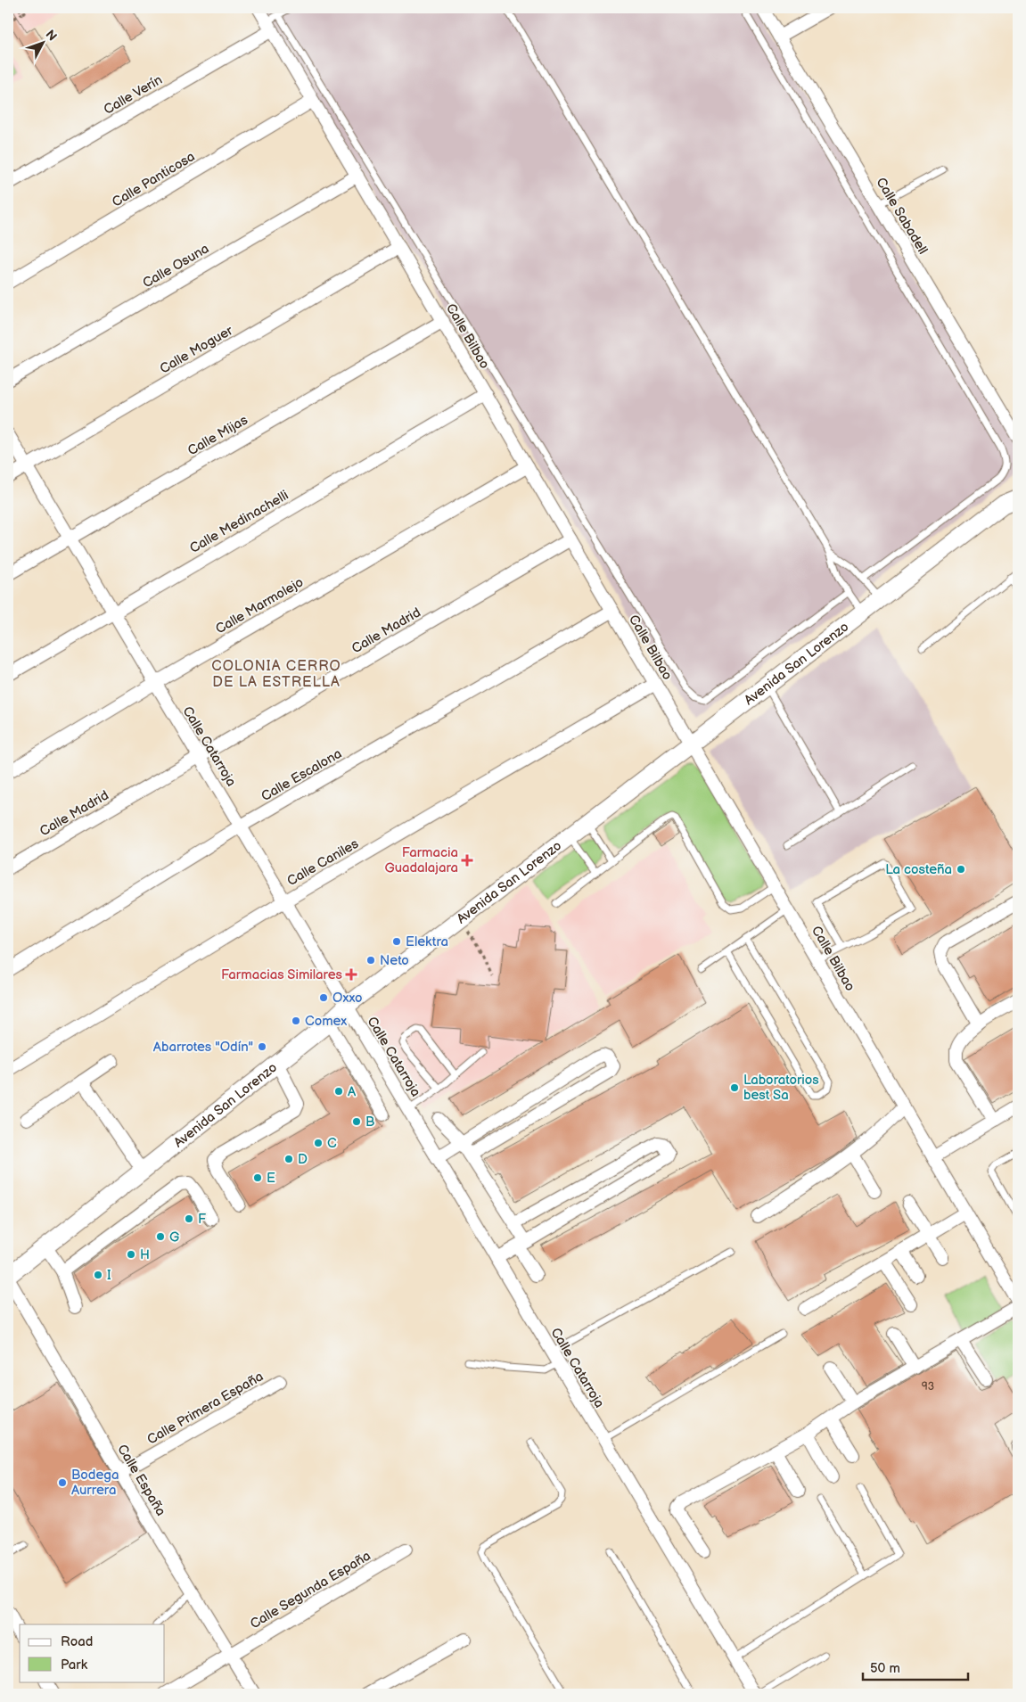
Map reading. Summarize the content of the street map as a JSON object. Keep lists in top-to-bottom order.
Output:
{
  "streets": {
    "main road": ["Avenida San Lorenzo"],
    "street": [
      "Calle Verín",
      "Calle Panticosa",
      "Calle Sabadell",
      "Calle Osuna",
      "Calle Bilbao",
      "Calle Moguer",
      "Calle Mijas",
      "Calle Medinachelli",
      "Calle Marmolejo",
      "Calle Madrid",
      "Calle Catarroja",
      "Calle Escalona",
      "Calle Caniles",
      "Calle Primera España",
      "Calle España",
      "Calle Segunda España"
    ]
  },
  "crossings": [
    ["Calle Verín", "Calle Bilbao"],
    ["Calle Panticosa", "Calle Bilbao"],
    ["Calle Osuna", "Calle Bilbao"],
    ["Calle Bilbao", "Calle Moguer"],
    ["Calle Bilbao", "Calle Mijas"],
    ["Calle Bilbao", "Calle Medinachelli"],
    ["Calle Bilbao", "Calle Marmolejo"],
    ["Calle Bilbao", "Calle Madrid"],
    ["Calle Bilbao", "Avenida San Lorenzo"],
    ["Calle Bilbao", "Calle Escalona"],
    ["Calle Bilbao", "Calle Caniles"],
    ["Calle Moguer", "Calle Catarroja"],
    ["Calle Mijas", "Calle Catarroja"],
    ["Calle Medinachelli", "Calle Catarroja"],
    ["Calle Marmolejo", "Calle Catarroja"],
    ["Calle Madrid", "Calle Catarroja"],
    ["Avenida San Lorenzo", "Calle Catarroja"],
    ["Avenida San Lorenzo", "Calle España"],
    ["Calle Catarroja", "Calle Escalona"],
    ["Calle Catarroja", "Calle Caniles"],
    ["Calle Primera España", "Calle España"],
    ["Calle España", "Calle Segunda España"]
  ],
  "districts": ["COLONIA CERRO DE LA ESTRELLA"],
  "places": {
    "health": ["Farmacia Guadalajara", "Farmacias Similares"],
    "other": [
      "La costeña",
      "Elektra",
      "Neto",
      "Oxxo",
      "Comex",
      "Abarrotes \"Odín\"",
      "Laboratorios best Sa",
      "A",
      "B",
      "C",
      "D",
      "E",
      "F",
      "G",
      "H",
      "I",
      "Bodega Aurrera"
    ]
  },
  "house_numbers": ["93"],
  "legend": ["Road", "Park"],
  "scale_bar": "50 m",
  "north": "top right"
}
